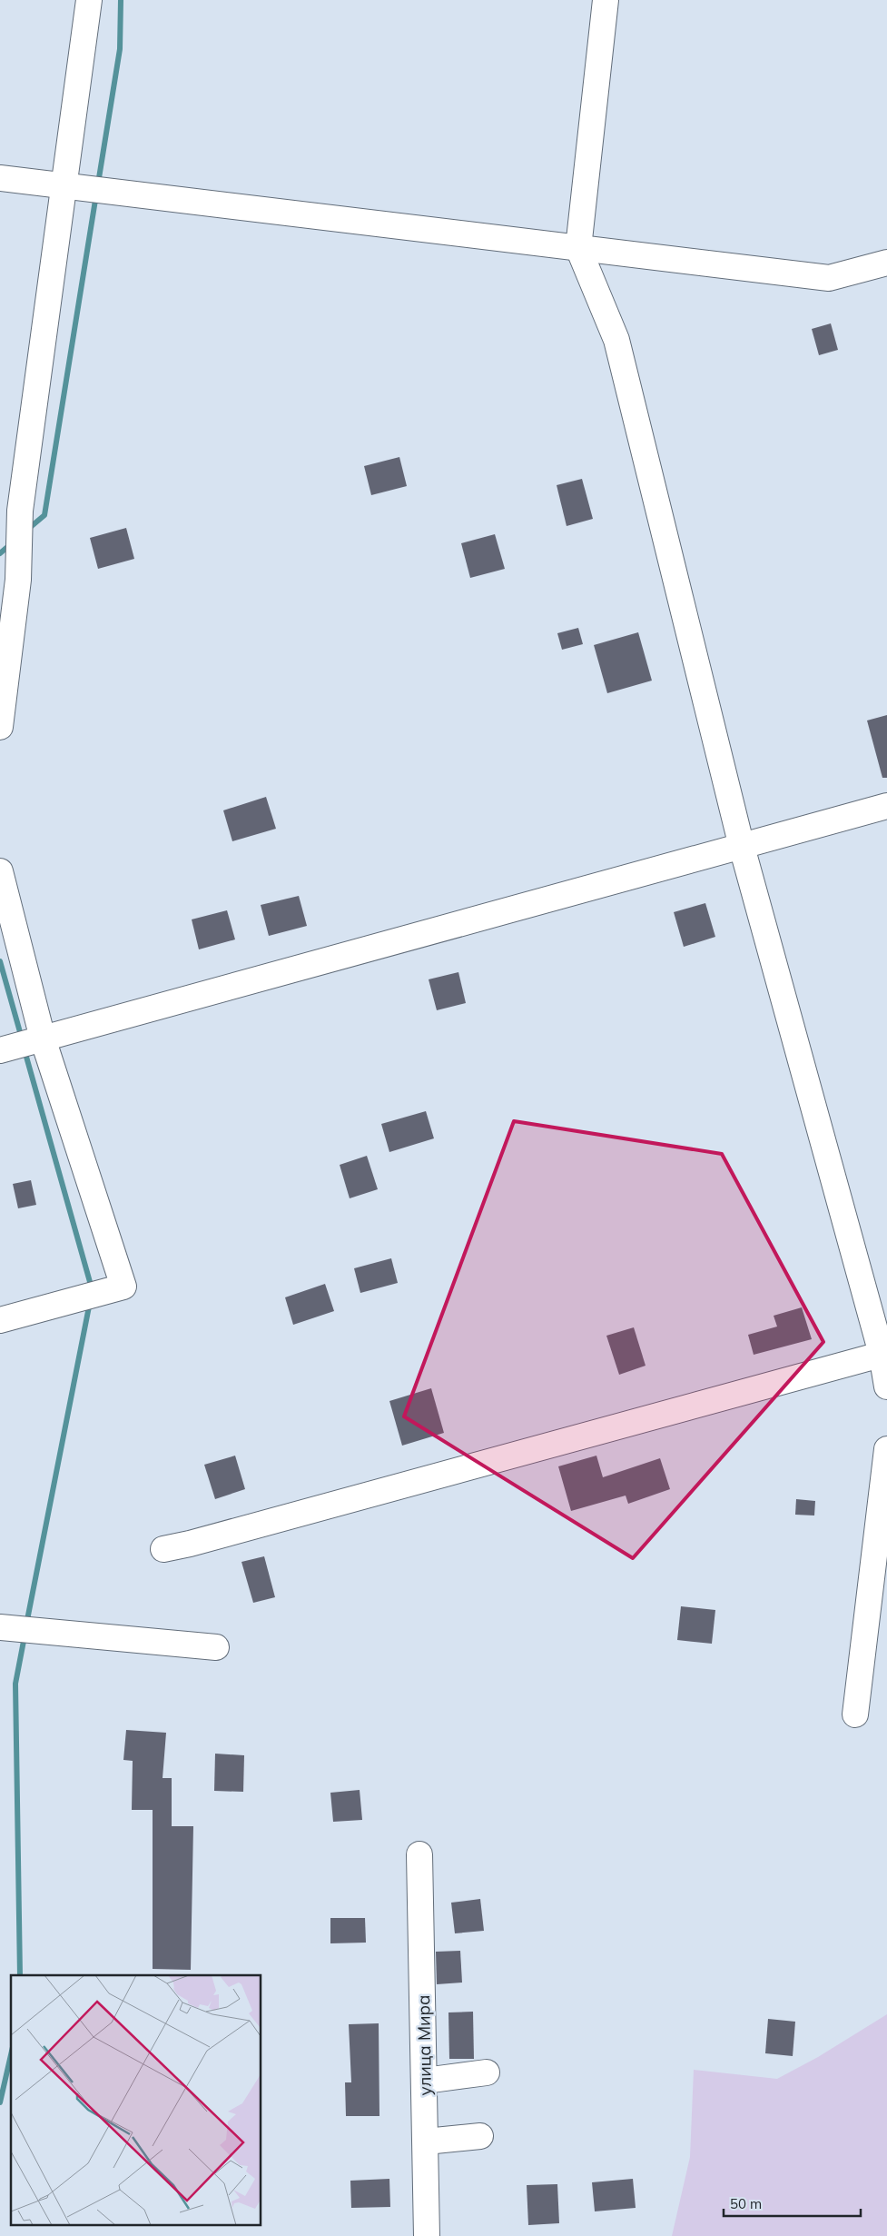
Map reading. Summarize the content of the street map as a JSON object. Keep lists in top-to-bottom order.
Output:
{
  "streets": {
    "street": ["улица Мира"]
  },
  "scale_bar": "50 m"
}
